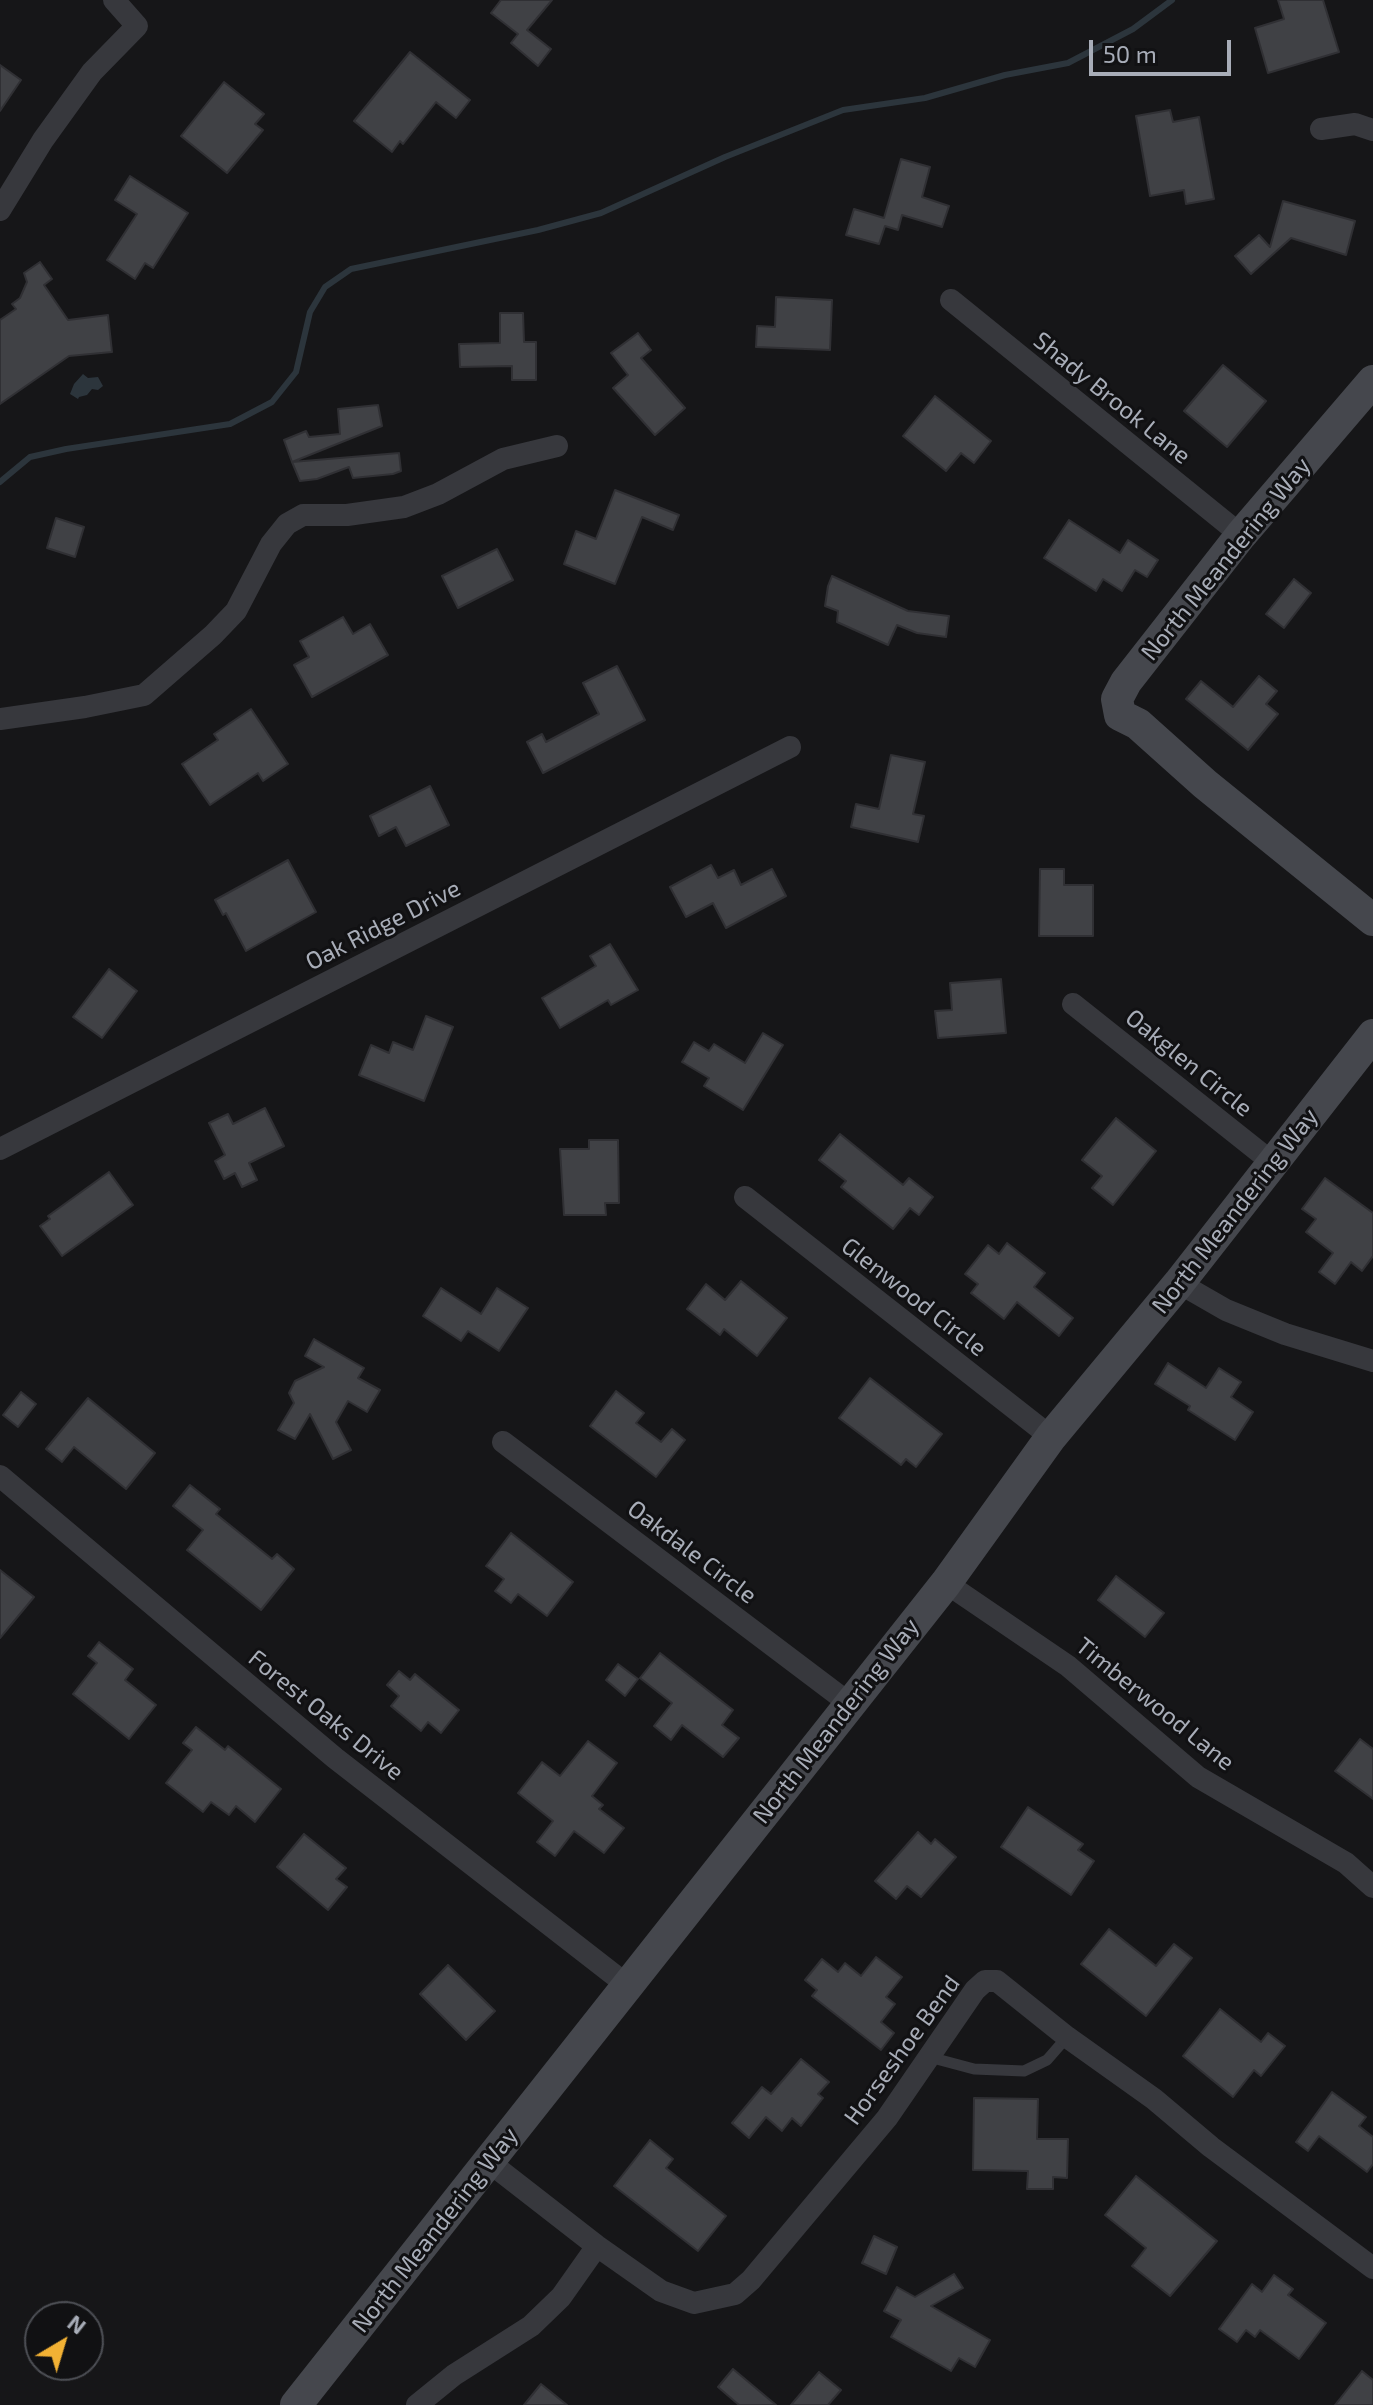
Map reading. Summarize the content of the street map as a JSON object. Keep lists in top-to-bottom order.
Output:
{
  "streets": {
    "street": [
      "Shady Brook Lane",
      "North Meandering Way",
      "Oak Ridge Drive",
      "Oakglen Circle",
      "Glenwood Circle",
      "Oakdale Circle",
      "Timberwood Lane",
      "Forest Oaks Drive",
      "Horseshoe Bend"
    ]
  },
  "crossings": [
    ["Shady Brook Lane", "North Meandering Way"],
    ["North Meandering Way", "Oakglen Circle"],
    ["North Meandering Way", "Glenwood Circle"],
    ["North Meandering Way", "Oakdale Circle"],
    ["North Meandering Way", "Timberwood Lane"],
    ["North Meandering Way", "Forest Oaks Drive"],
    ["North Meandering Way", "Horseshoe Bend"]
  ],
  "scale_bar": "50 m",
  "north": "top right"
}
